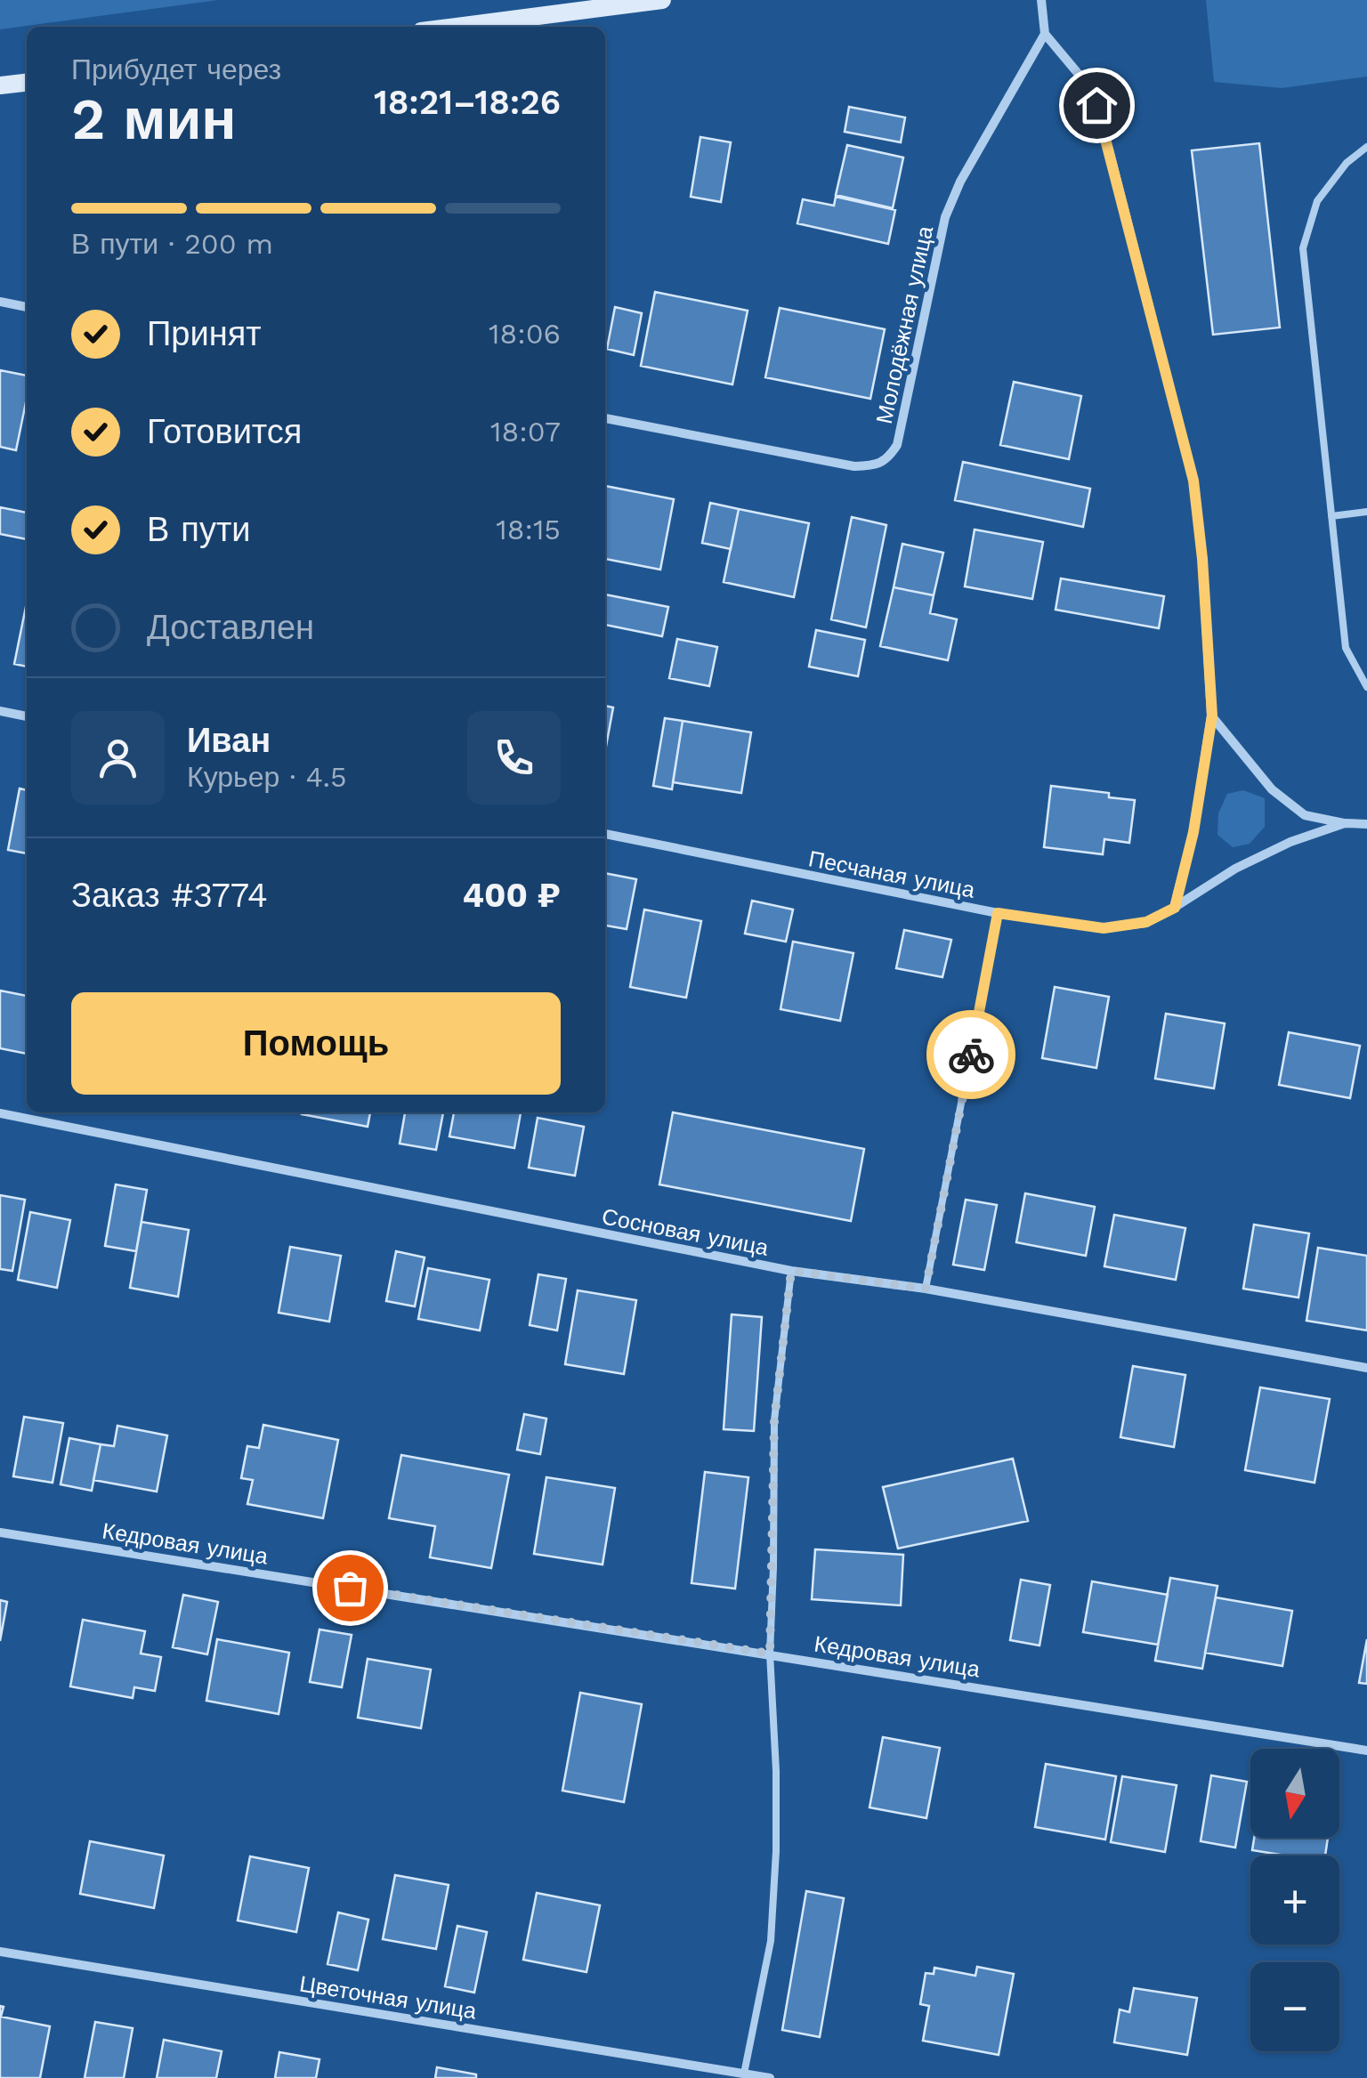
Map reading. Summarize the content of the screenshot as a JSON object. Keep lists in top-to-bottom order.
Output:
{
  "streets": {
    "street": [
      "Молодёжная улица",
      "Песчаная улица",
      "Сосновая улица",
      "Кедровая улица",
      "Цветочная улица"
    ]
  },
  "north": "bottom",
  "page": {
    "heading": ["2 мин", "Прибудет через", "18:21–18:26"],
    "panel": [
      "Иван",
      "Курьер · 4.5",
      "Заказ #3774",
      "400 ₽"
    ],
    "bar": "В пути · 200 m",
    "list": [
      ["Принят", "18:06"],
      ["Готовится", "18:07"],
      ["В пути", "18:15"],
      "Доставлен"
    ],
    "buttons": "Помощь",
    "map_buttons": ["+", "−"]
  }
}
